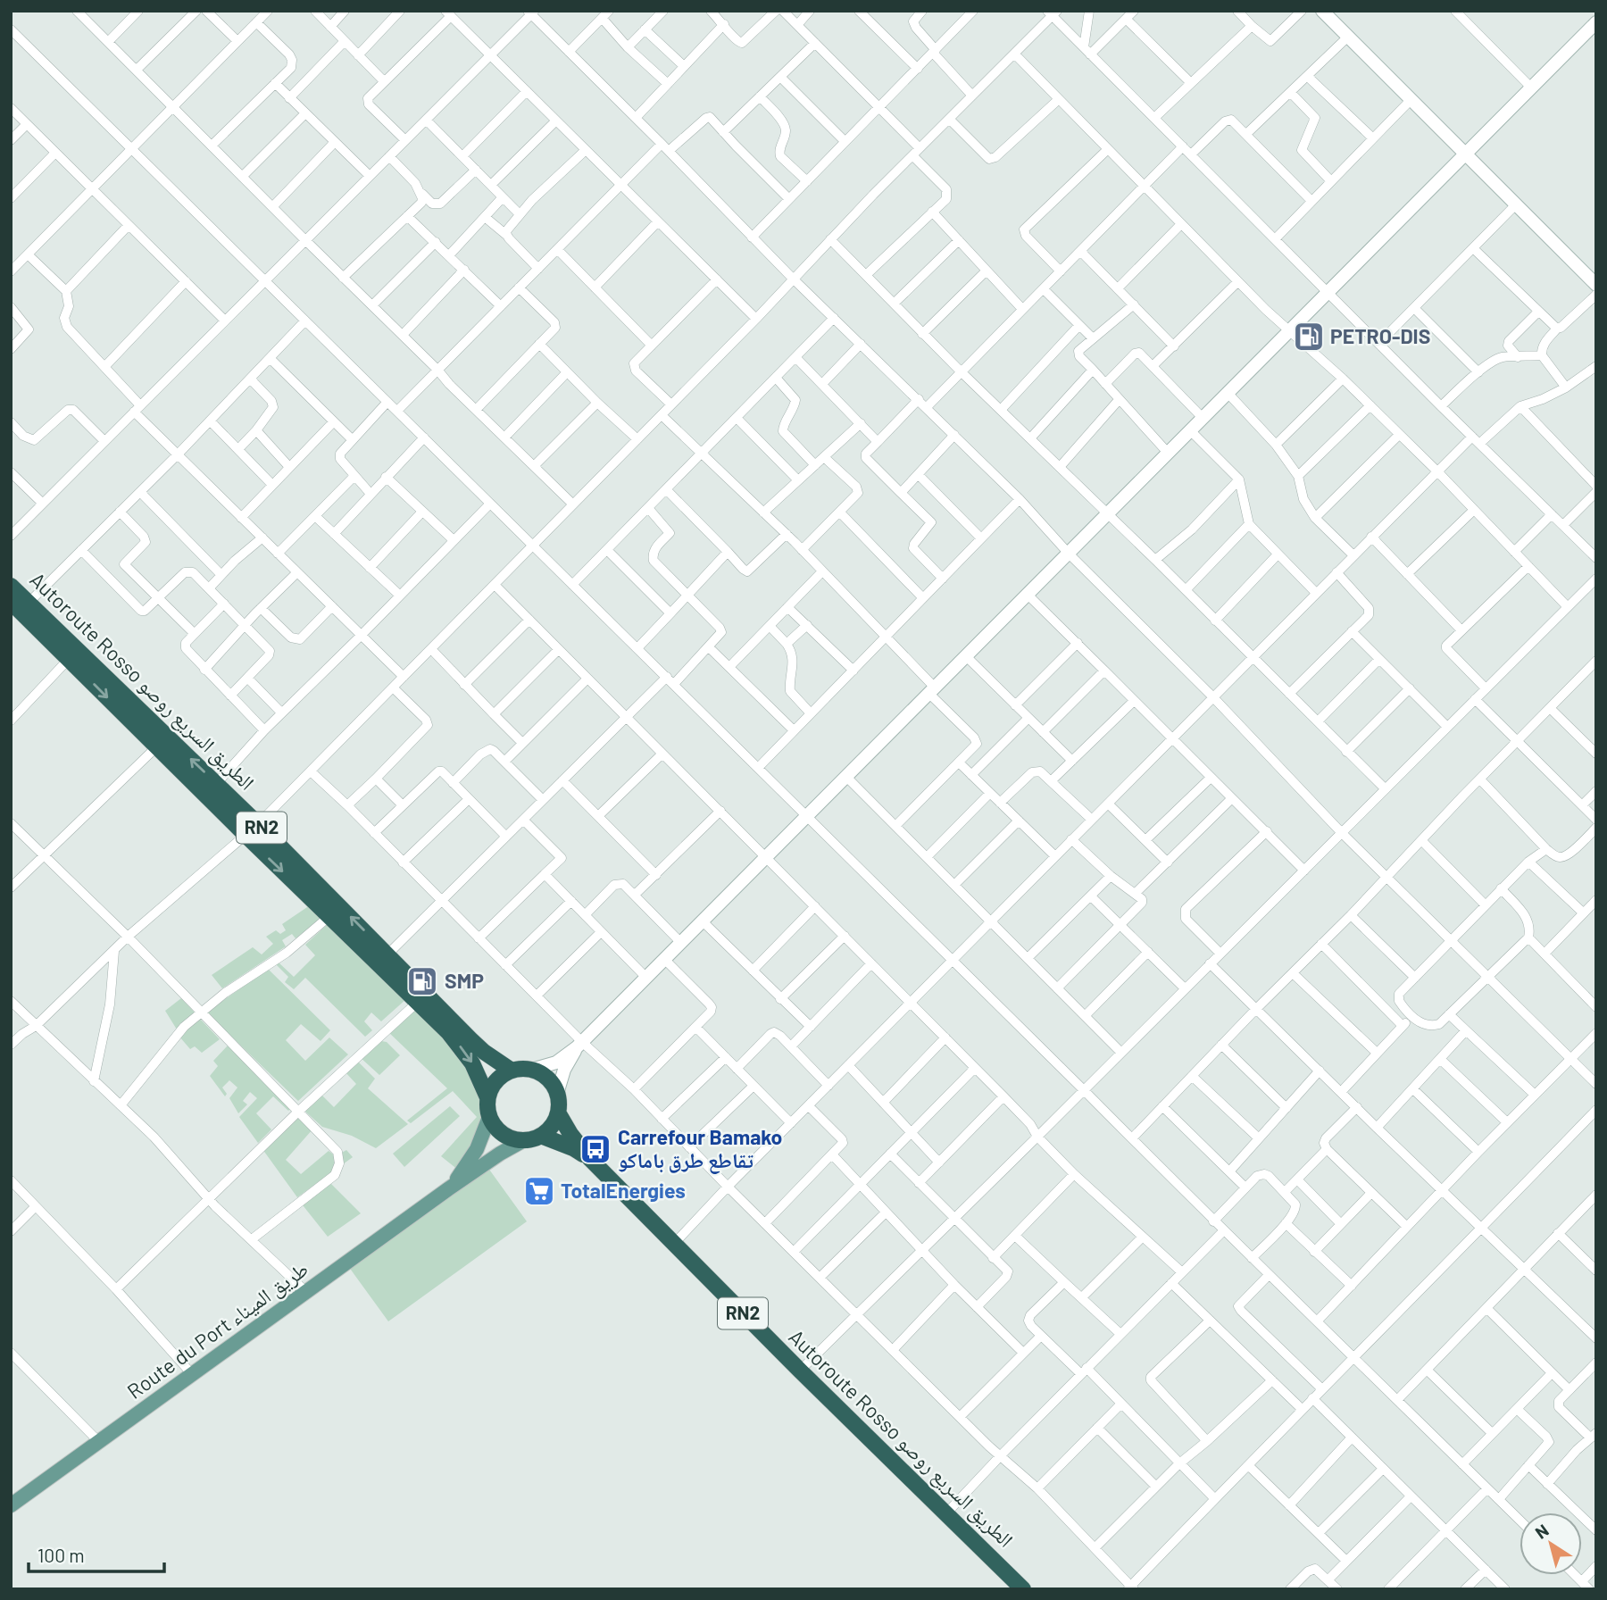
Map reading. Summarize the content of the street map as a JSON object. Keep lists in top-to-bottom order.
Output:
{
  "streets": {
    "highway": ["Autoroute Rosso الطريق السريع روصو", "RN2"],
    "main road": ["Route du Port طريق الميناء"]
  },
  "crossings": [
    ["Autoroute Rosso الطريق السريع روصو", "Route du Port طريق الميناء"]
  ],
  "places": {
    "fuel station": ["PETRO-DIS", "SMP"],
    "bus stop": ["Carrefour Bamako تقاطع طرق باماكو"],
    "supermarket": ["TotalEnergies"]
  },
  "scale_bar": "100 m",
  "north": "top left"
}
